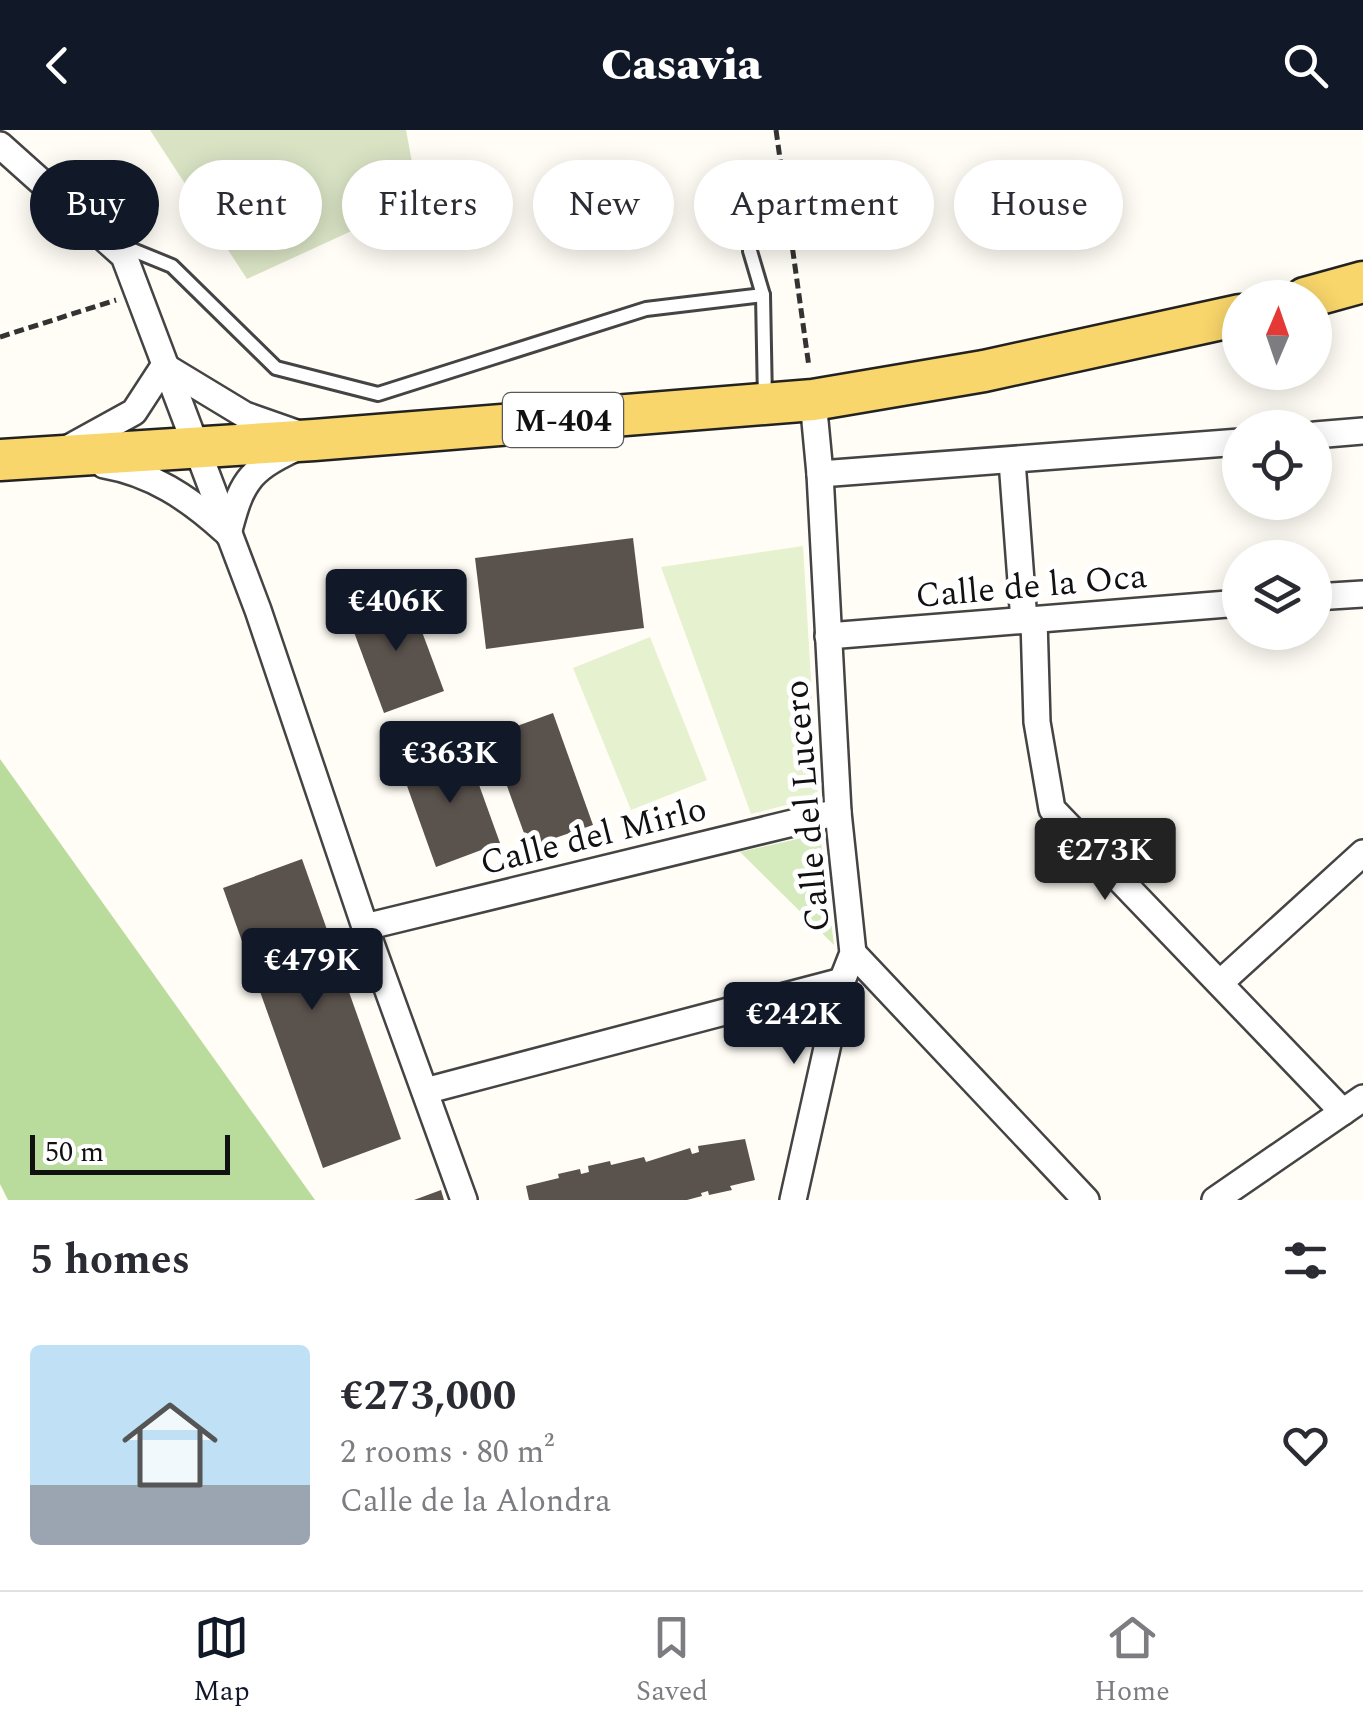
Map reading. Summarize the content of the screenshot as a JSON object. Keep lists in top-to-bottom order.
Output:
{
  "streets": {
    "main road": ["M-404"],
    "street": ["Calle de la Oca", "Calle del Lucero", "Calle del Mirlo"]
  },
  "crossings": [
    ["M-404", "Calle del Lucero"],
    ["Calle de la Oca", "Calle del Lucero"],
    ["Calle del Lucero", "Calle del Mirlo"]
  ],
  "scale_bar": "50 m",
  "north": "top",
  "page": {
    "header": "Casavia",
    "chip": [
      "Buy",
      "Rent",
      "Filters",
      "New",
      "Apartment",
      "House"
    ],
    "price": [
      "€406K",
      "€363K",
      "€273K",
      "€479K",
      "€242K"
    ],
    "scale": "50 m",
    "heading": "5 homes",
    "list": [
      {
        "name": "€273,000",
        "note": "2 rooms · 80 m² · Calle de la Alondra"
      }
    ],
    "tabs": ["Map", "Saved", "Home"]
  }
}
